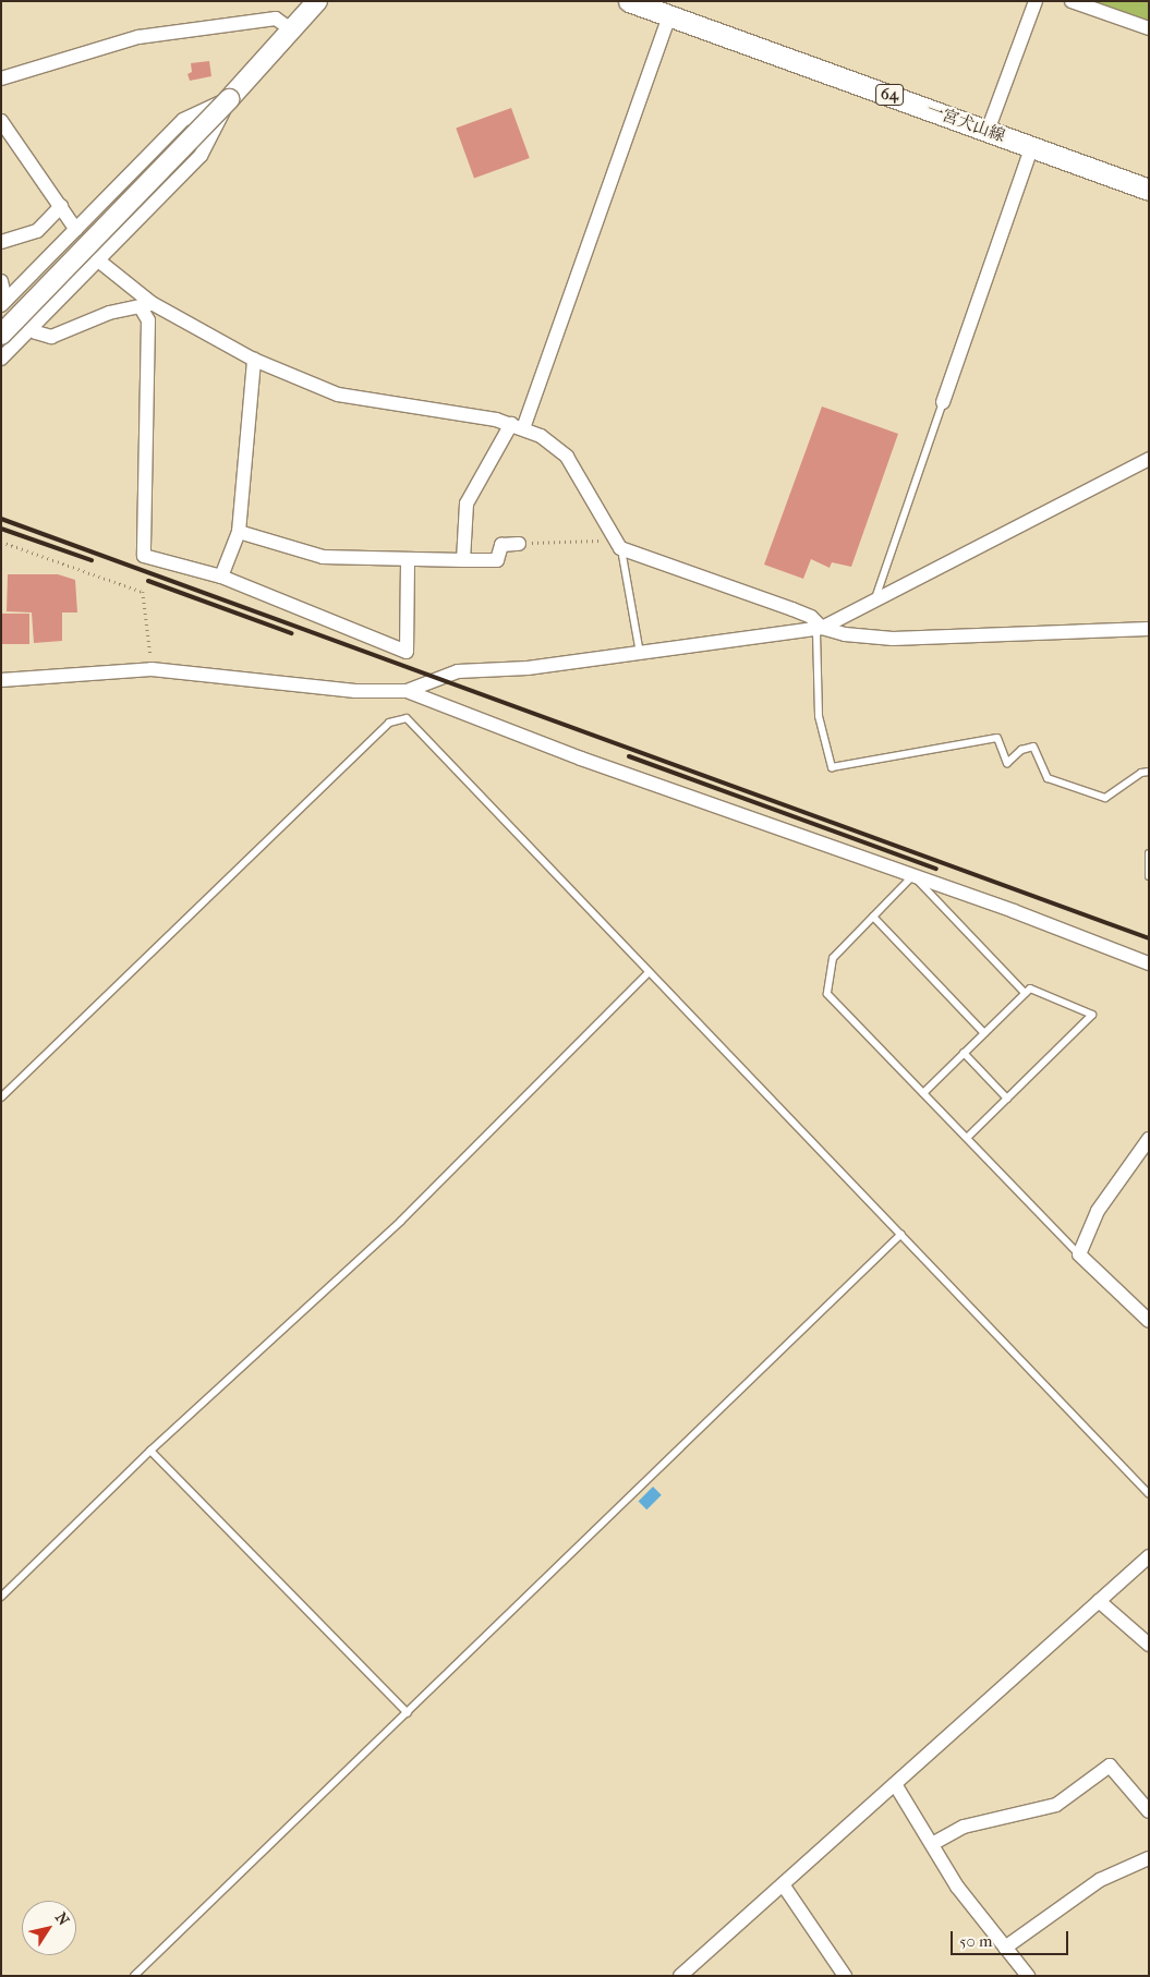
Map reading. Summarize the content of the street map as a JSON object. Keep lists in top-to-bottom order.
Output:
{
  "streets": {
    "main road": ["64", "一宮犬山線"]
  },
  "scale_bar": "50 m",
  "north": "top right"
}
